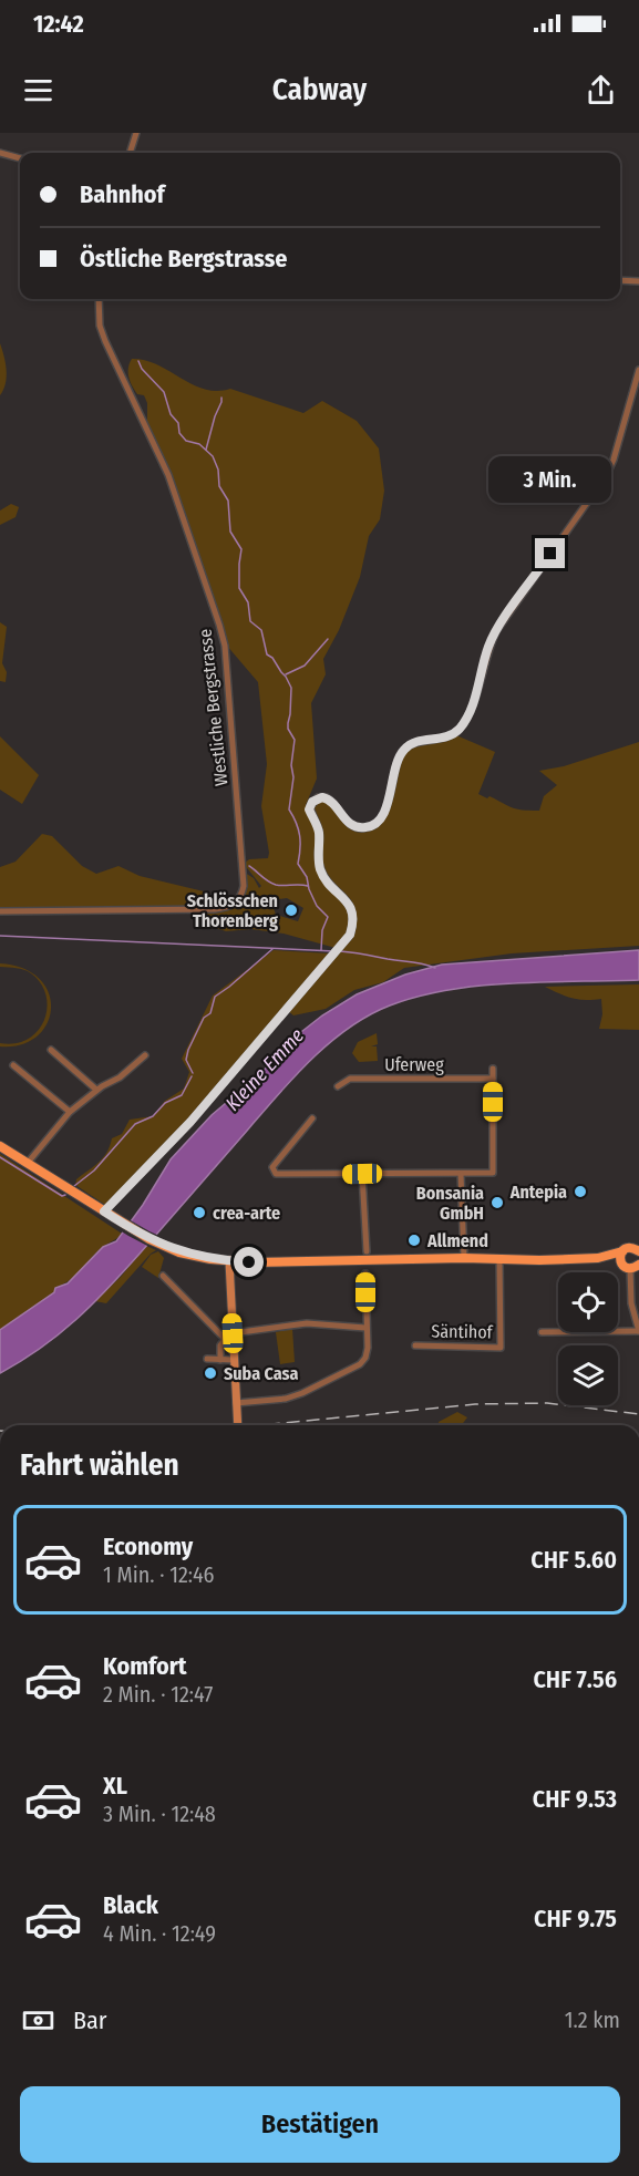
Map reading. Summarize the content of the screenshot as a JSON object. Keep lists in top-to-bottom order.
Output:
{
  "streets": {
    "street": ["Westliche Bergstrasse", "Uferweg", "Säntihof"]
  },
  "water": ["Kleine Emme"],
  "places": [
    "Schlösschen Thorenberg",
    "Antepia",
    "Bonsania GmbH",
    "crea-arte",
    "Allmend",
    "Suba Casa"
  ],
  "page": {
    "status": "12:42",
    "header": "Cabway",
    "banner": ["Bahnhof", "Östliche Bergstrasse"],
    "bubble": "3 Min.",
    "heading": "Fahrt wählen",
    "list": [
      {
        "name": "Economy",
        "note": "1 Min. · 12:46",
        "value": "CHF 5.60"
      },
      {
        "name": "Komfort",
        "note": "2 Min. · 12:47",
        "value": "CHF 7.56"
      },
      {
        "name": "XL",
        "note": "3 Min. · 12:48",
        "value": "CHF 9.53"
      },
      {
        "name": "Black",
        "note": "4 Min. · 12:49",
        "value": "CHF 9.75"
      }
    ],
    "pay": ["Bar", "1.2 km"],
    "buttons": "Bestätigen"
  }
}
